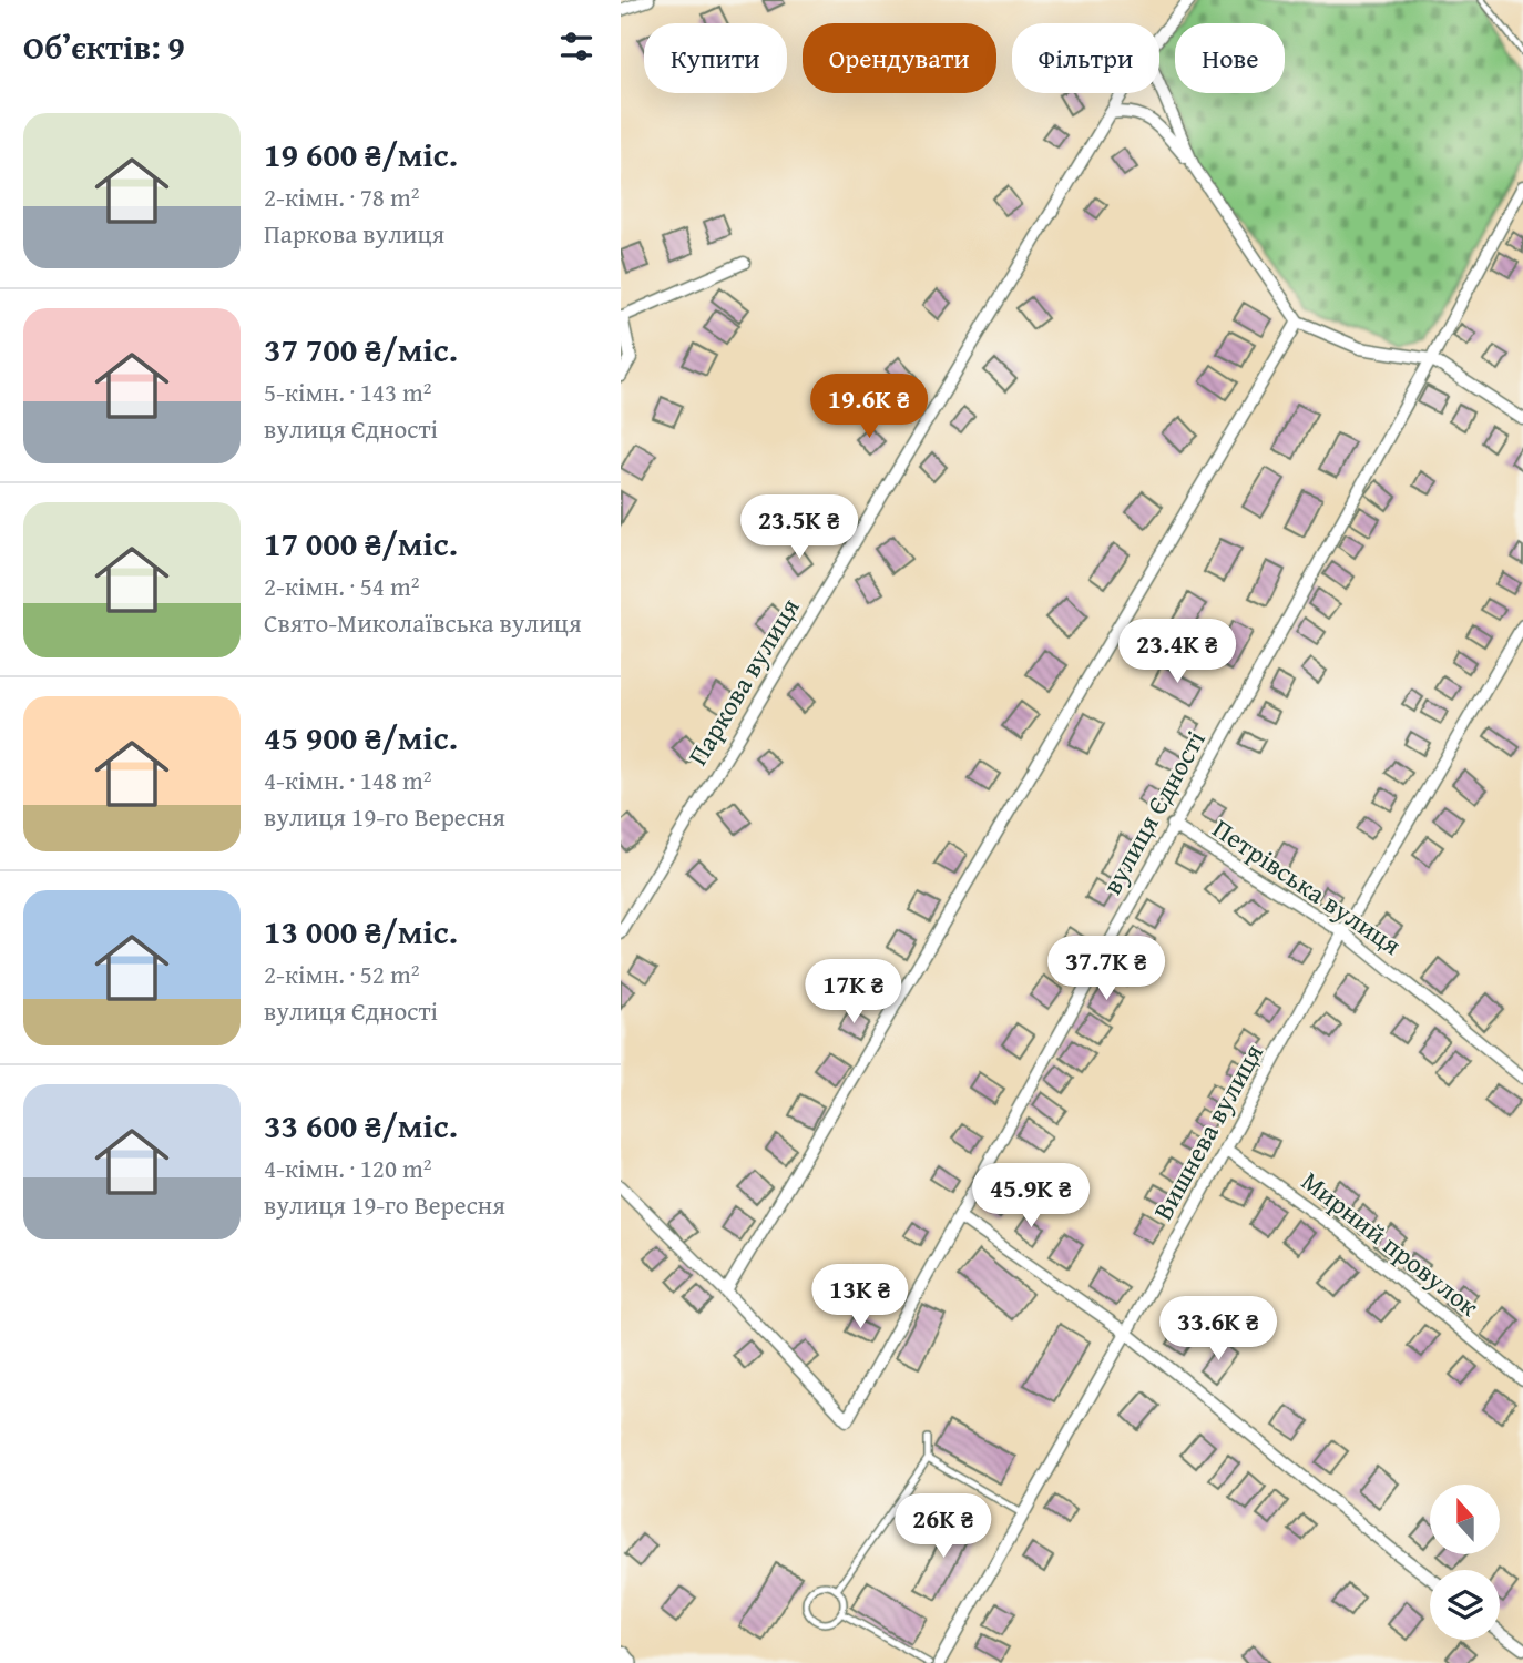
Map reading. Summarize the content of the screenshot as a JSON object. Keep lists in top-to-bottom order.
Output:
{
  "streets": {
    "street": [
      "Паркова вулиця",
      "вулиця Єдності",
      "Петрівська вулиця",
      "Вишнева вулиця",
      "Мирний провулок"
    ]
  },
  "crossings": [
    ["вулиця Єдності", "Петрівська вулиця"],
    ["Петрівська вулиця", "Вишнева вулиця"],
    ["Вишнева вулиця", "Мирний провулок"]
  ],
  "north": "top",
  "page": {
    "heading": "Об’єктів: 9",
    "chip": [
      "Купити",
      "Орендувати",
      "Фільтри",
      "Нове"
    ],
    "list": [
      {
        "name": "19 600 ₴/міс.",
        "note": "2-кімн. · 78 m² · Паркова вулиця"
      },
      {
        "name": "37 700 ₴/міс.",
        "note": "5-кімн. · 143 m² · вулиця Єдності"
      },
      {
        "name": "17 000 ₴/міс.",
        "note": "2-кімн. · 54 m² · Свято-Миколаївська вулиця"
      },
      {
        "name": "45 900 ₴/міс.",
        "note": "4-кімн. · 148 m² · вулиця 19-го Вересня"
      },
      {
        "name": "13 000 ₴/міс.",
        "note": "2-кімн. · 52 m² · вулиця Єдності"
      },
      {
        "name": "33 600 ₴/міс.",
        "note": "4-кімн. · 120 m² · вулиця 19-го Вересня"
      }
    ],
    "price": [
      "19.6K ₴",
      "23.5K ₴",
      "23.4K ₴",
      "37.7K ₴",
      "17K ₴",
      "45.9K ₴",
      "13K ₴",
      "33.6K ₴",
      "26K ₴"
    ]
  }
}
